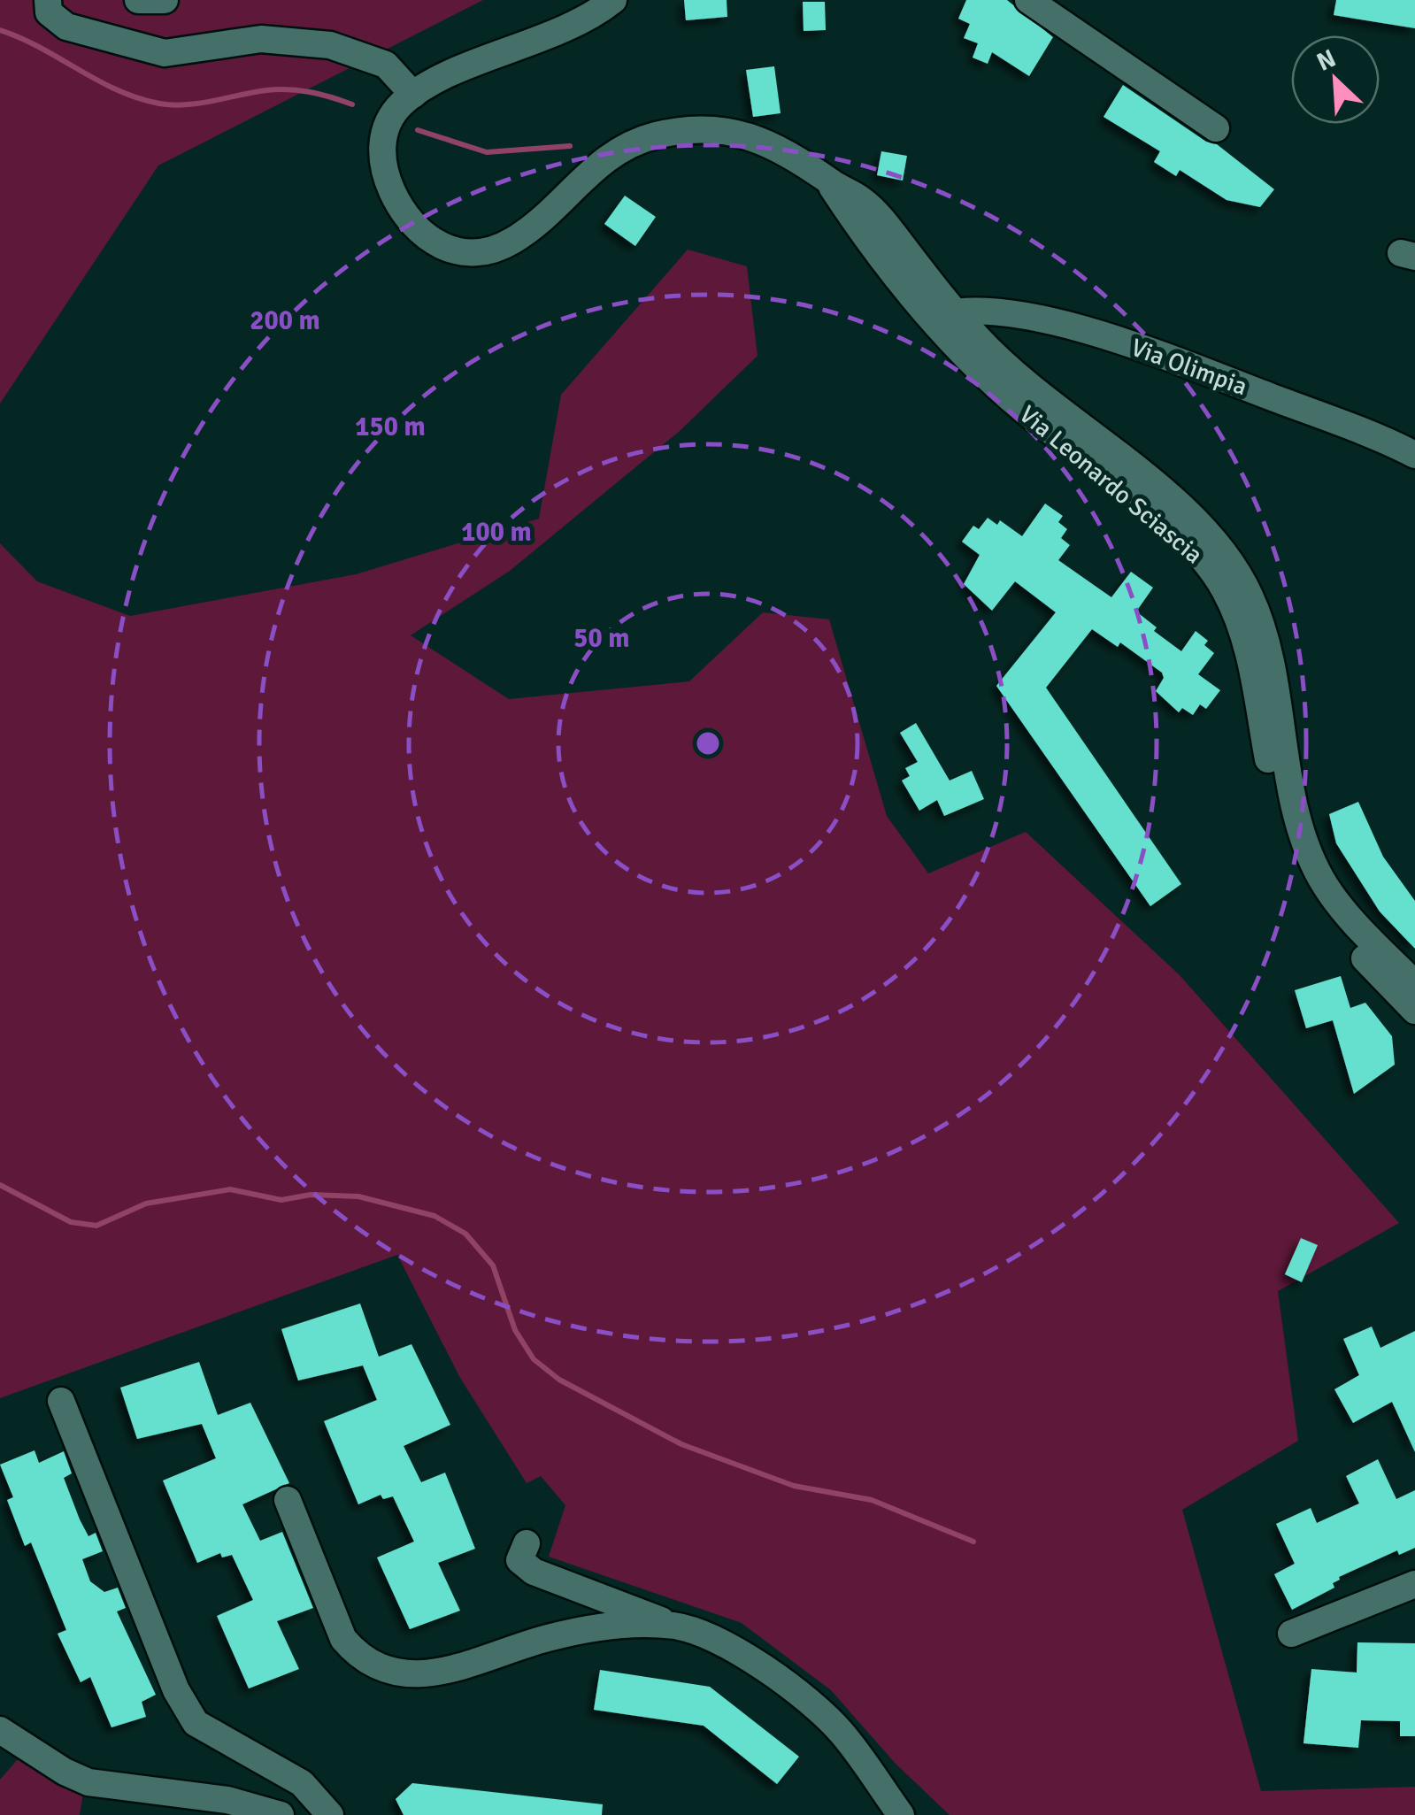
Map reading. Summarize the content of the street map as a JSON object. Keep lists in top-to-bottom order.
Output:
{
  "streets": {
    "street": ["Via Olimpia", "Via Leonardo Sciascia"]
  },
  "crossings": [
    ["Via Olimpia", "Via Leonardo Sciascia"]
  ],
  "north": "top left",
  "rings": [
    "200 m",
    "150 m",
    "100 m",
    "50 m"
  ]
}
